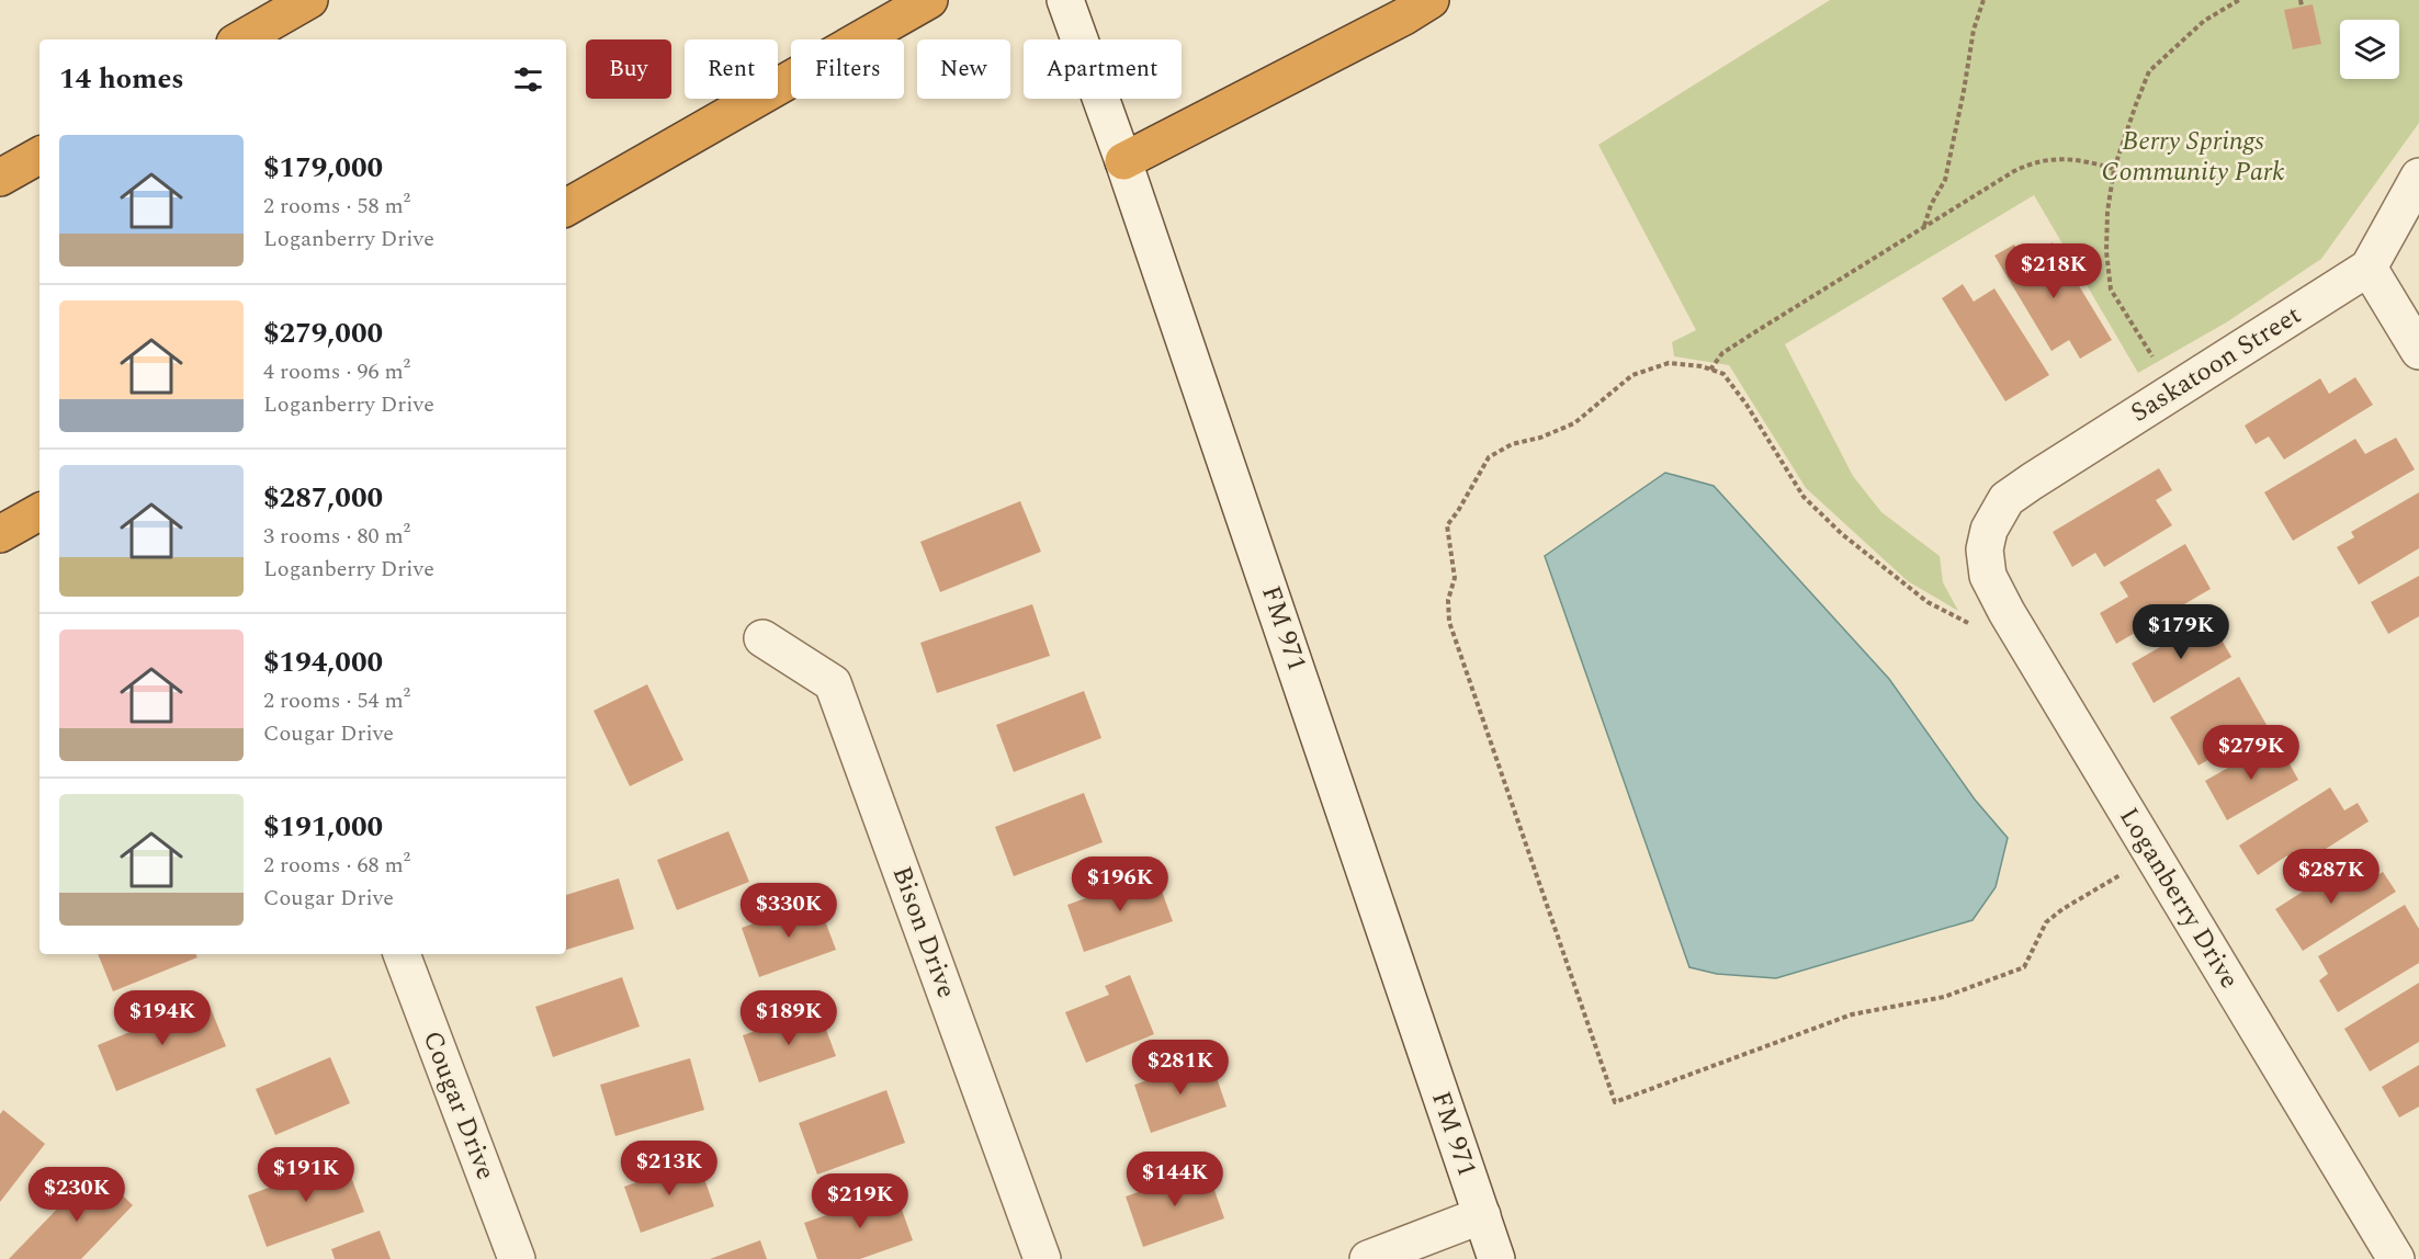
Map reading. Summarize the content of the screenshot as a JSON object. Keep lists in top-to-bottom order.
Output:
{
  "streets": {
    "street": [
      "Saskatoon Street",
      "FM 971",
      "Loganberry Drive",
      "Bison Drive",
      "Cougar Drive"
    ]
  },
  "crossings": [
    ["Saskatoon Street", "Loganberry Drive"]
  ],
  "parks": ["Berry Springs Community Park"],
  "page": {
    "chip": [
      "Buy",
      "Rent",
      "Filters",
      "New",
      "Apartment"
    ],
    "heading": "14 homes",
    "list": [
      {
        "name": "$179,000",
        "note": "2 rooms · 58 m² · Loganberry Drive"
      },
      {
        "name": "$279,000",
        "note": "4 rooms · 96 m² · Loganberry Drive"
      },
      {
        "name": "$287,000",
        "note": "3 rooms · 80 m² · Loganberry Drive"
      },
      {
        "name": "$194,000",
        "note": "2 rooms · 54 m² · Cougar Drive"
      },
      {
        "name": "$191,000",
        "note": "2 rooms · 68 m² · Cougar Drive"
      }
    ],
    "price": [
      "$218K",
      "$179K",
      "$279K",
      "$287K",
      "$196K",
      "$330K",
      "$194K",
      "$189K",
      "$281K",
      "$213K",
      "$191K",
      "$144K",
      "$230K",
      "$219K"
    ]
  }
}
